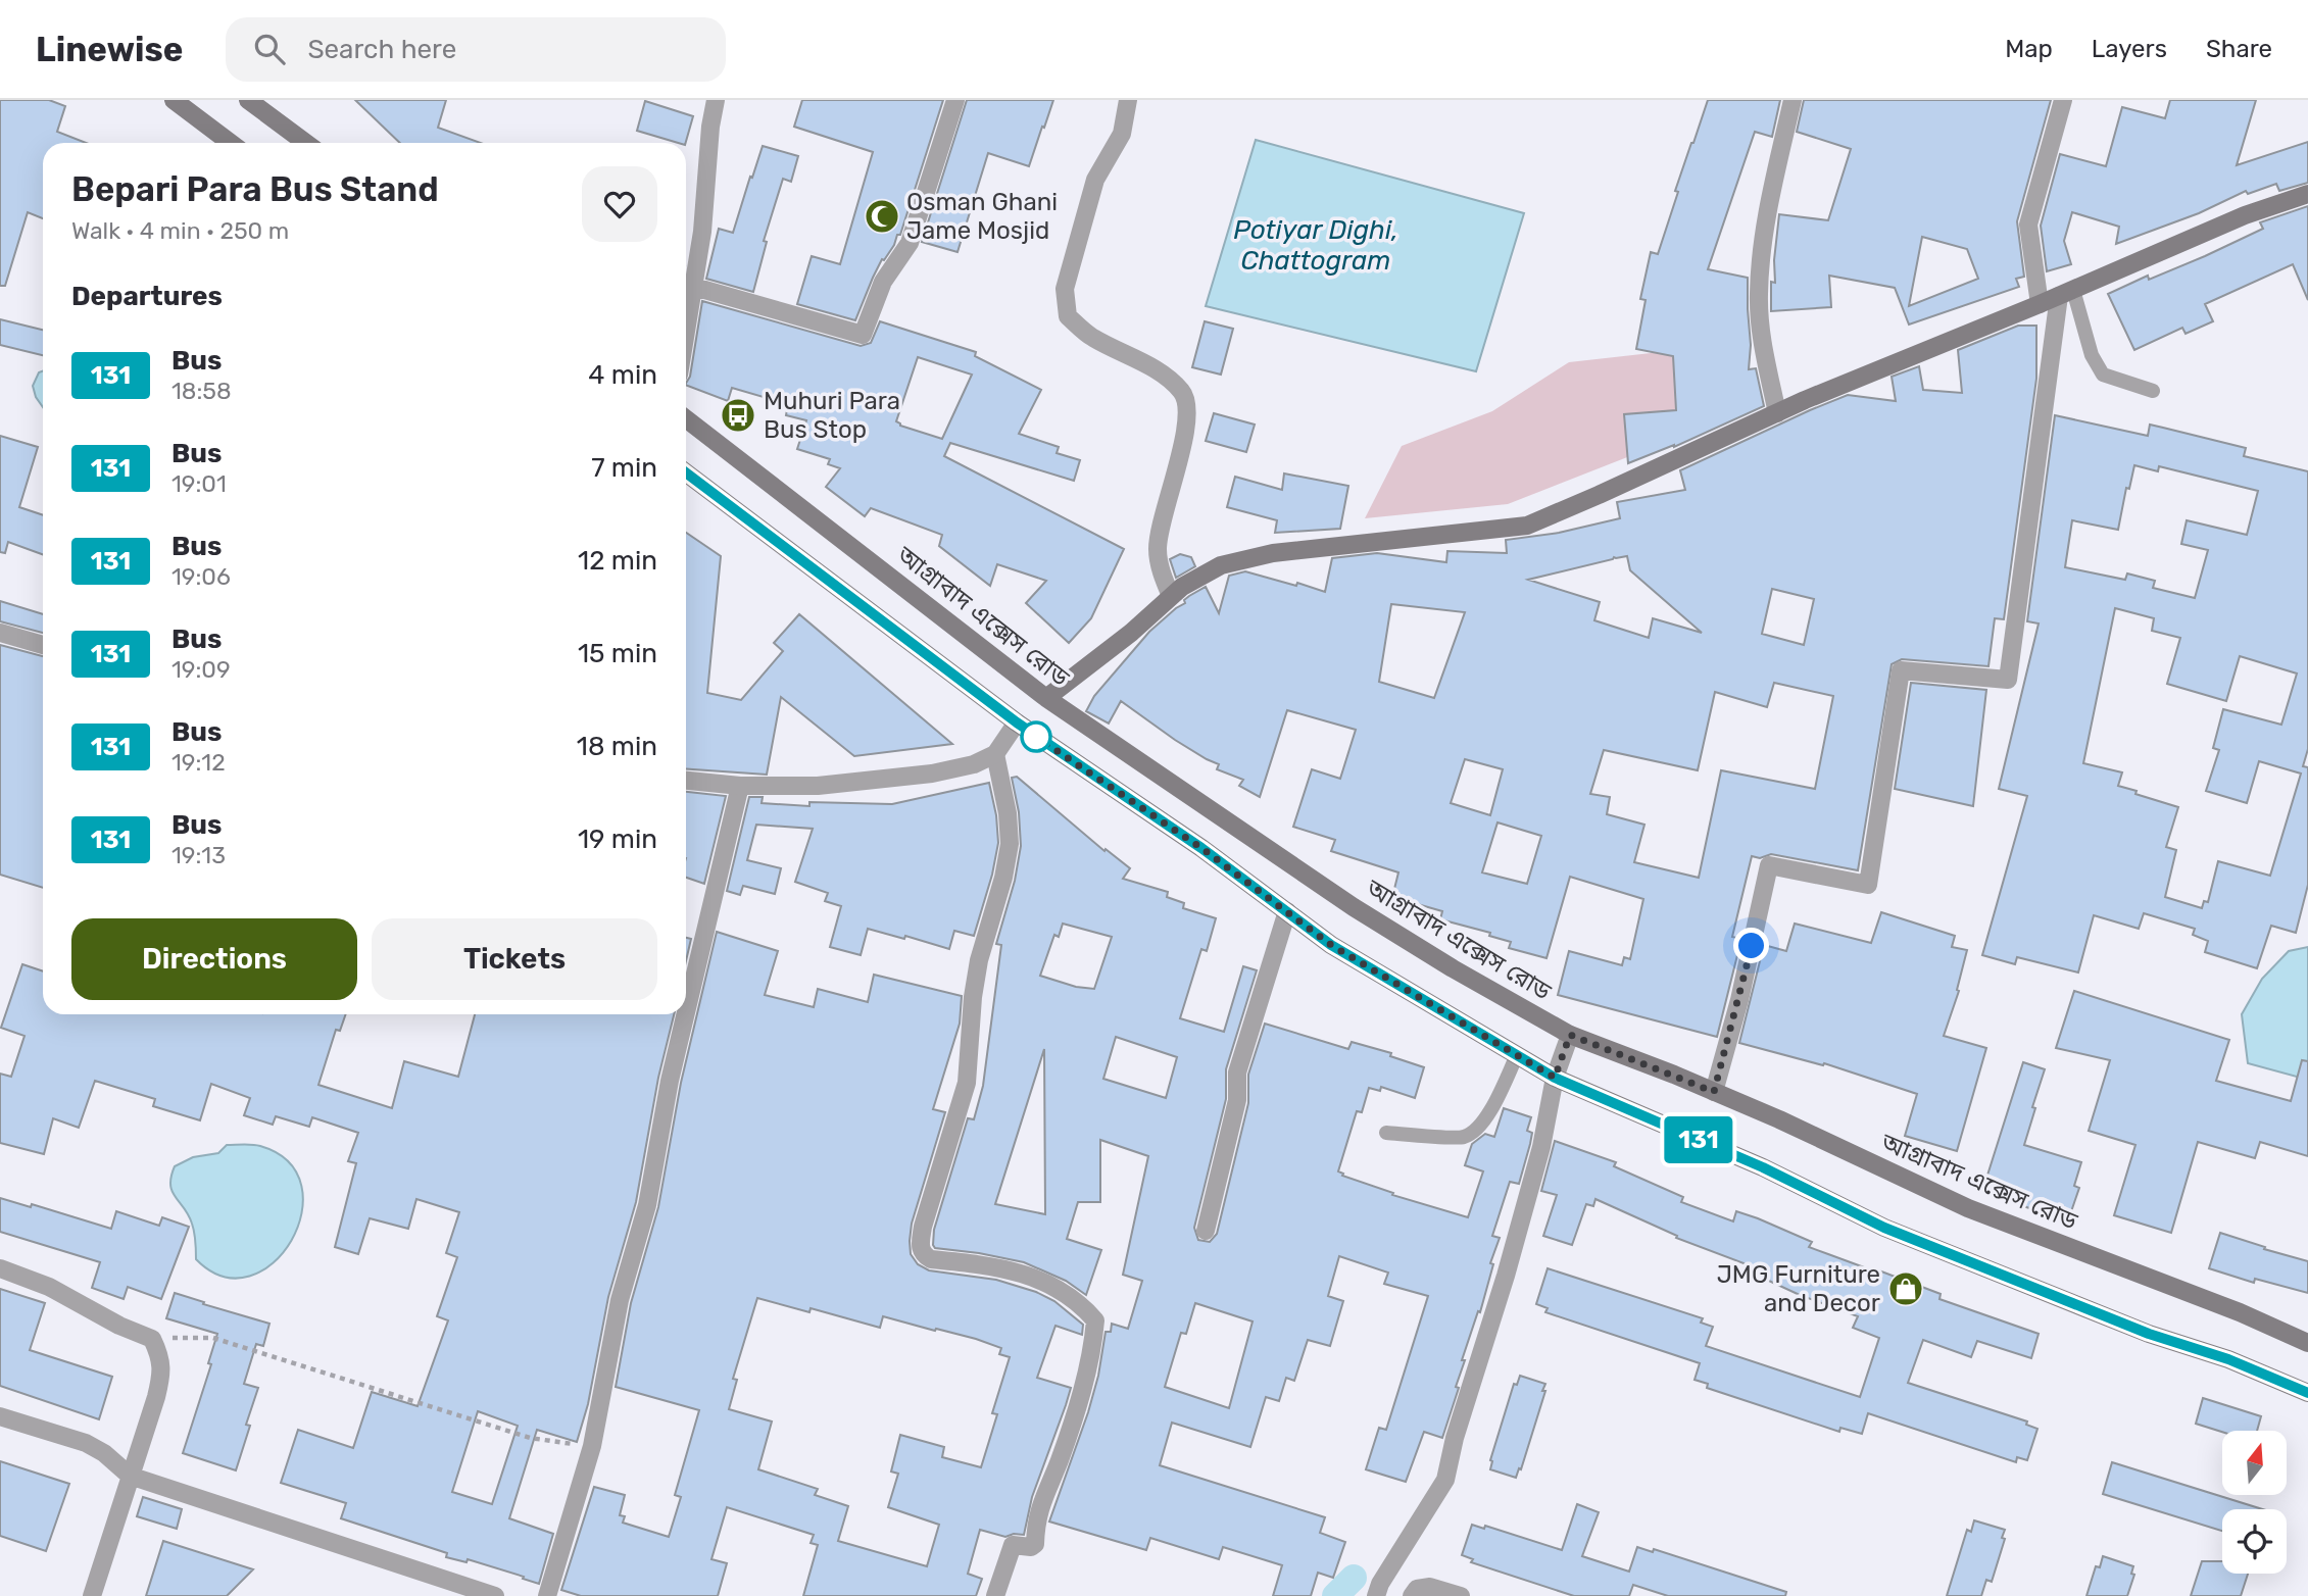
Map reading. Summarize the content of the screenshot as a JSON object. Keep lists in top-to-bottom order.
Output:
{
  "streets": {
    "main road": ["আগ্রাবাদ এক্সেস রোড"]
  },
  "water": ["Potiyar Dighi, Chattogram"],
  "places": {
    "mosque": ["Osman Ghani Jame Mosjid"],
    "bus stop": ["Muhuri Para Bus Stop"],
    "shop": ["JMG Furniture and Decor"]
  },
  "lines": ["bus line 131"],
  "north": "top",
  "page": {
    "header": "Linewise",
    "search": "Search here",
    "nav": ["Map", "Layers", "Share"],
    "on_map": "131",
    "heading": [
      ["Bepari Para Bus Stand", "Walk · 4 min · 250 m"],
      "Departures"
    ],
    "list": [
      {
        "mark": "131",
        "name": "Bus",
        "note": "18:58",
        "value": "4 min"
      },
      {
        "mark": "131",
        "name": "Bus",
        "note": "19:01",
        "value": "7 min"
      },
      {
        "mark": "131",
        "name": "Bus",
        "note": "19:06",
        "value": "12 min"
      },
      {
        "mark": "131",
        "name": "Bus",
        "note": "19:09",
        "value": "15 min"
      },
      {
        "mark": "131",
        "name": "Bus",
        "note": "19:12",
        "value": "18 min"
      },
      {
        "mark": "131",
        "name": "Bus",
        "note": "19:13",
        "value": "19 min"
      }
    ],
    "buttons": ["Directions", "Tickets"]
  }
}
